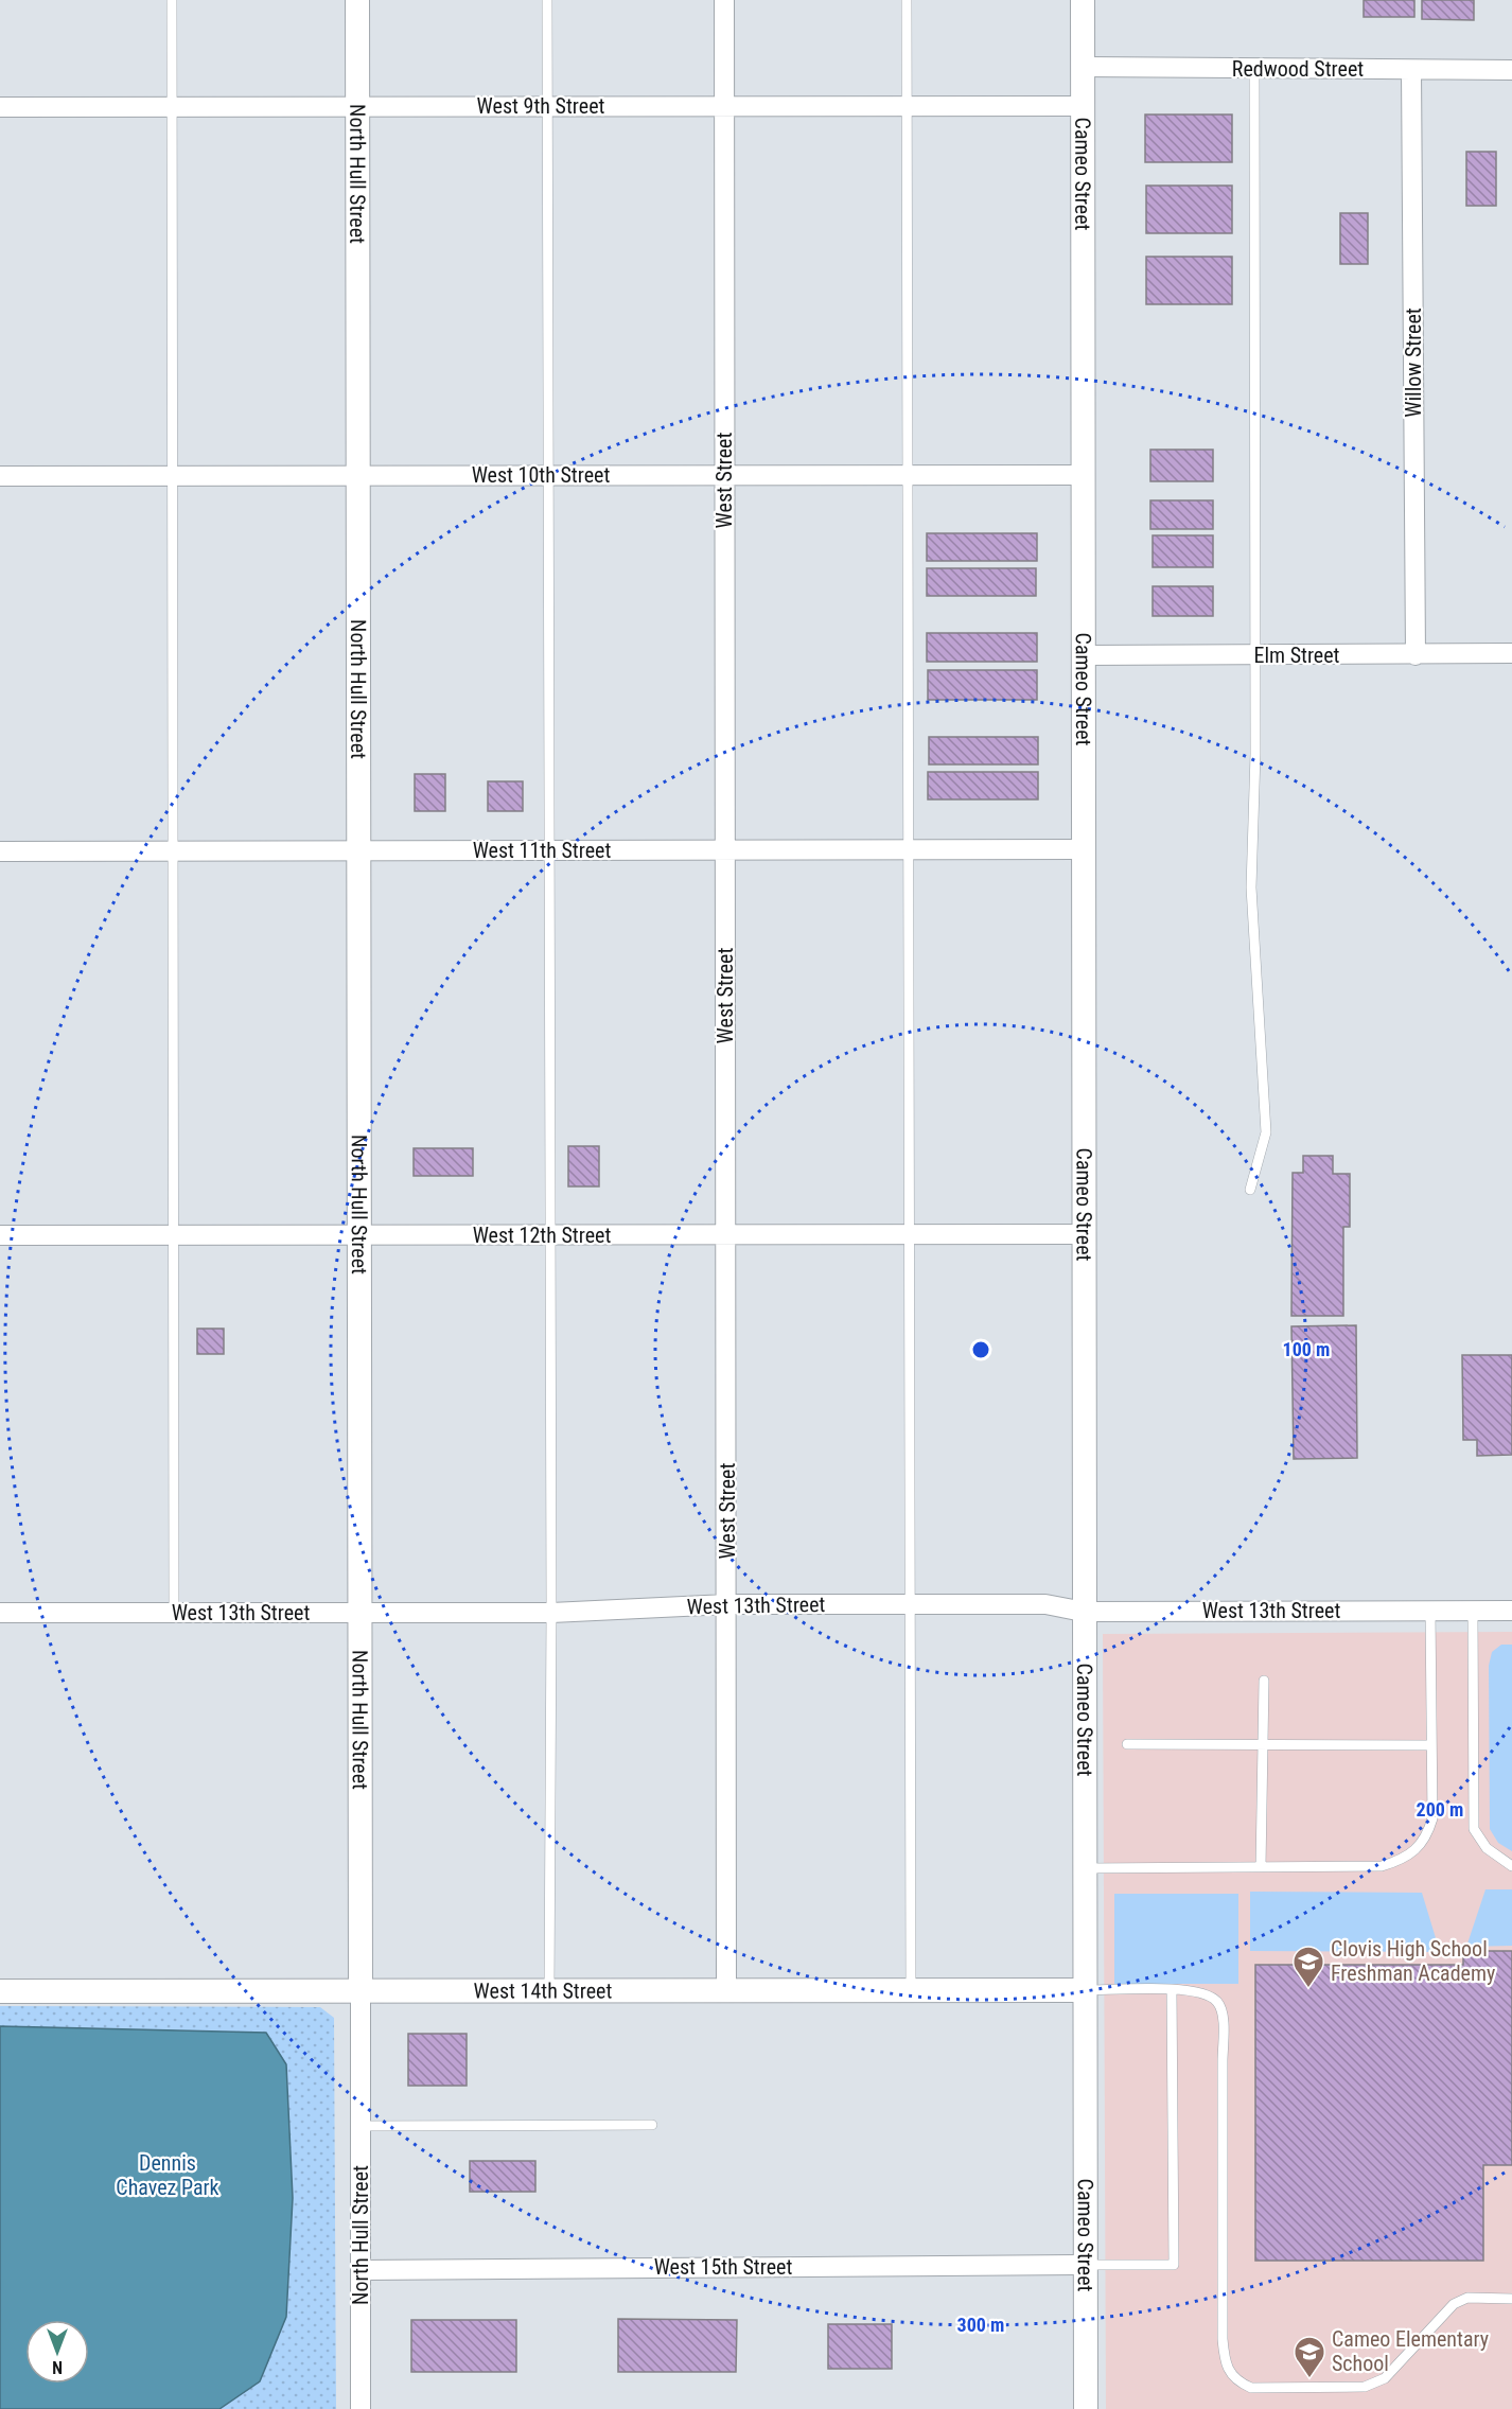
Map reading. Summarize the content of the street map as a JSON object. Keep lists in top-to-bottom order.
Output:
{
  "streets": {
    "street": [
      "Redwood Street",
      "West 9th Street",
      "North Hull Street",
      "Cameo Street",
      "Willow Street",
      "West 10th Street",
      "West Street",
      "Elm Street",
      "West 11th Street",
      "West 12th Street",
      "West 13th Street",
      "West 14th Street",
      "West 15th Street"
    ]
  },
  "crossings": [
    ["Redwood Street", "Cameo Street"],
    ["Redwood Street", "Willow Street"],
    ["West 9th Street", "North Hull Street"],
    ["West 9th Street", "Cameo Street"],
    ["West 9th Street", "West Street"],
    ["North Hull Street", "West 10th Street"],
    ["North Hull Street", "West 11th Street"],
    ["North Hull Street", "West 12th Street"],
    ["North Hull Street", "West 13th Street"],
    ["North Hull Street", "West 14th Street"],
    ["North Hull Street", "West 15th Street"],
    ["Cameo Street", "West 10th Street"],
    ["Cameo Street", "Elm Street"],
    ["Cameo Street", "West 11th Street"],
    ["Cameo Street", "West 12th Street"],
    ["Cameo Street", "West 13th Street"],
    ["Cameo Street", "West 14th Street"],
    ["Cameo Street", "West 15th Street"],
    ["Willow Street", "Elm Street"],
    ["West 10th Street", "West Street"],
    ["West Street", "West 11th Street"],
    ["West Street", "West 12th Street"],
    ["West Street", "West 13th Street"],
    ["West Street", "West 14th Street"]
  ],
  "parks": ["Dennis Chavez Park"],
  "places": {
    "school or university": ["Clovis High School Freshman Academy", "Cameo Elementary School"]
  },
  "north": "bottom",
  "rings": ["100 m", "200 m", "300 m"]
}
